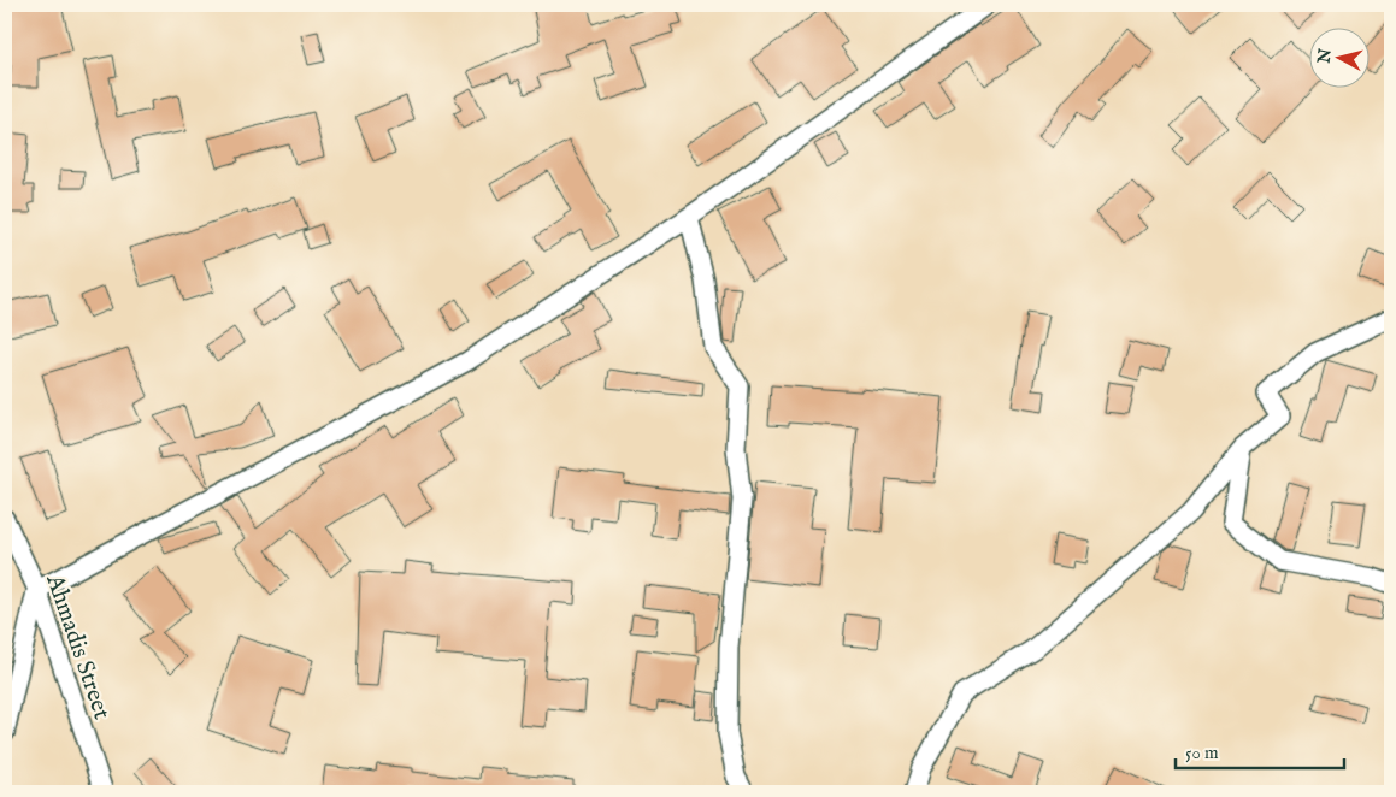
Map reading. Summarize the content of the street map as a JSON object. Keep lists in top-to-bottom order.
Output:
{
  "streets": {
    "street": ["Ahmadis Street"]
  },
  "scale_bar": "50 m",
  "north": "left"
}
